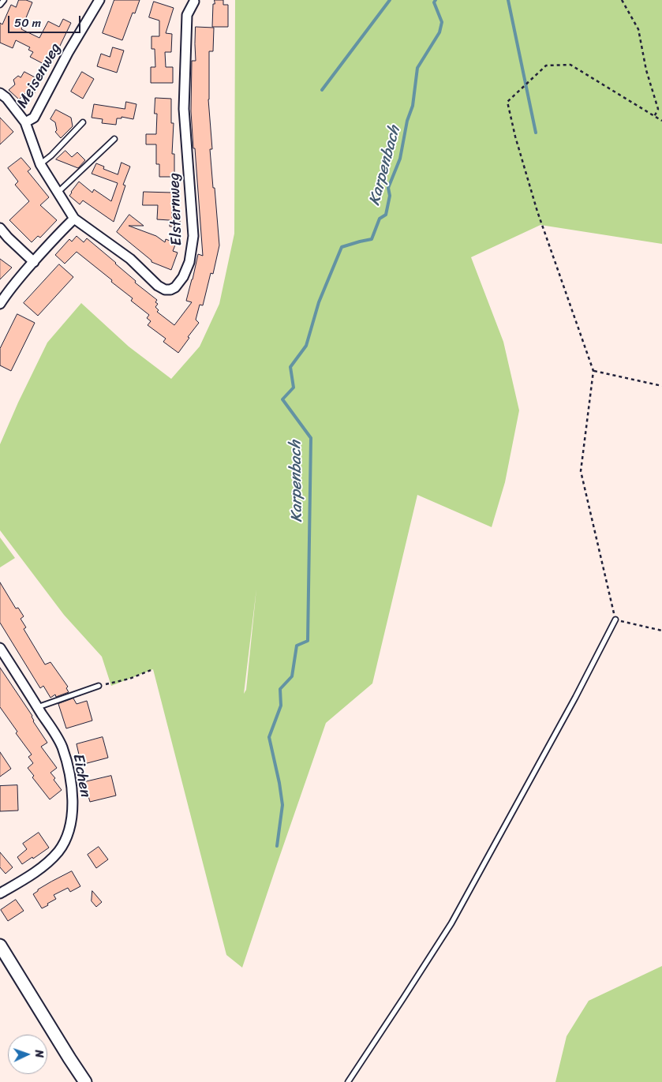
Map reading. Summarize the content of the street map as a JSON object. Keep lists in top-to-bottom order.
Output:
{
  "streets": {
    "street": ["Meisenweg", "Elsternweg", "Eichen"]
  },
  "water": ["Karpenbach"],
  "scale_bar": "50 m",
  "north": "right"
}
